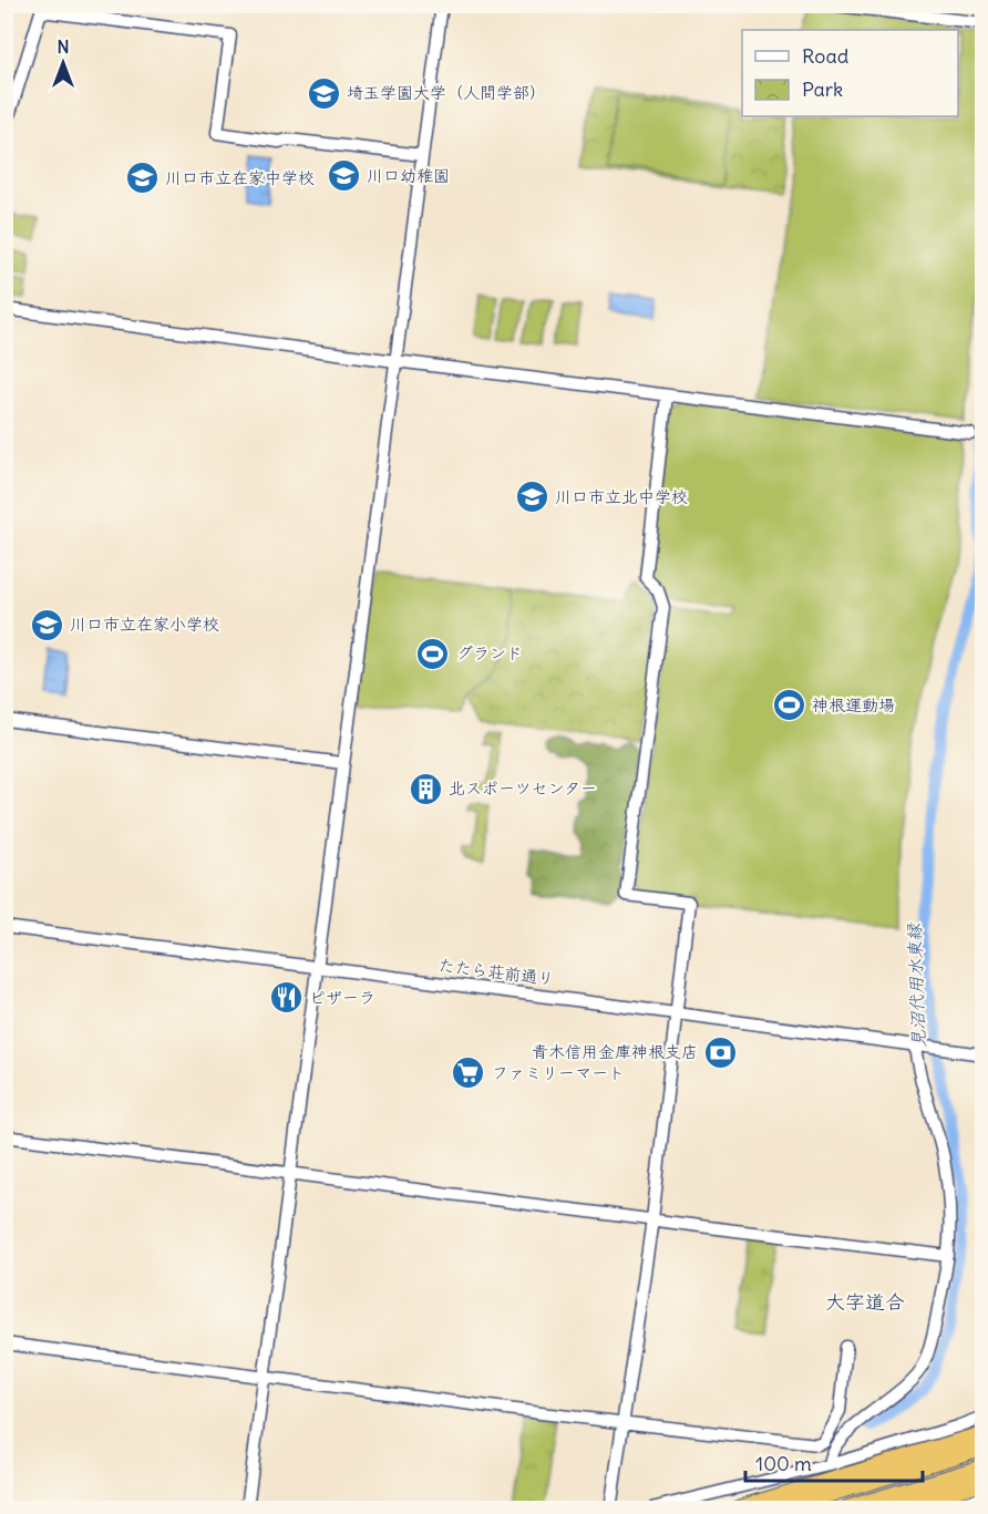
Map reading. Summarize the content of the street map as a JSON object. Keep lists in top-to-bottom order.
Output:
{
  "streets": {
    "street": ["たたら荘前通り"]
  },
  "districts": ["大字道合"],
  "water": ["見沼代用水東縁"],
  "places": {
    "school or university": [
      "埼玉学園大学（人間学部）",
      "川口幼稚園",
      "川口市立在家中学校",
      "川口市立北中学校",
      "川口市立在家小学校"
    ],
    "sports": ["グランド", "神根運動場"],
    "building": ["北スポーツセンター"],
    "restaurant": ["ピザーラ"],
    "bank": ["青木信用金庫神根支店"],
    "supermarket": ["ファミリーマート"]
  },
  "legend": ["Road", "Park"],
  "scale_bar": "100 m",
  "north": "top"
}
